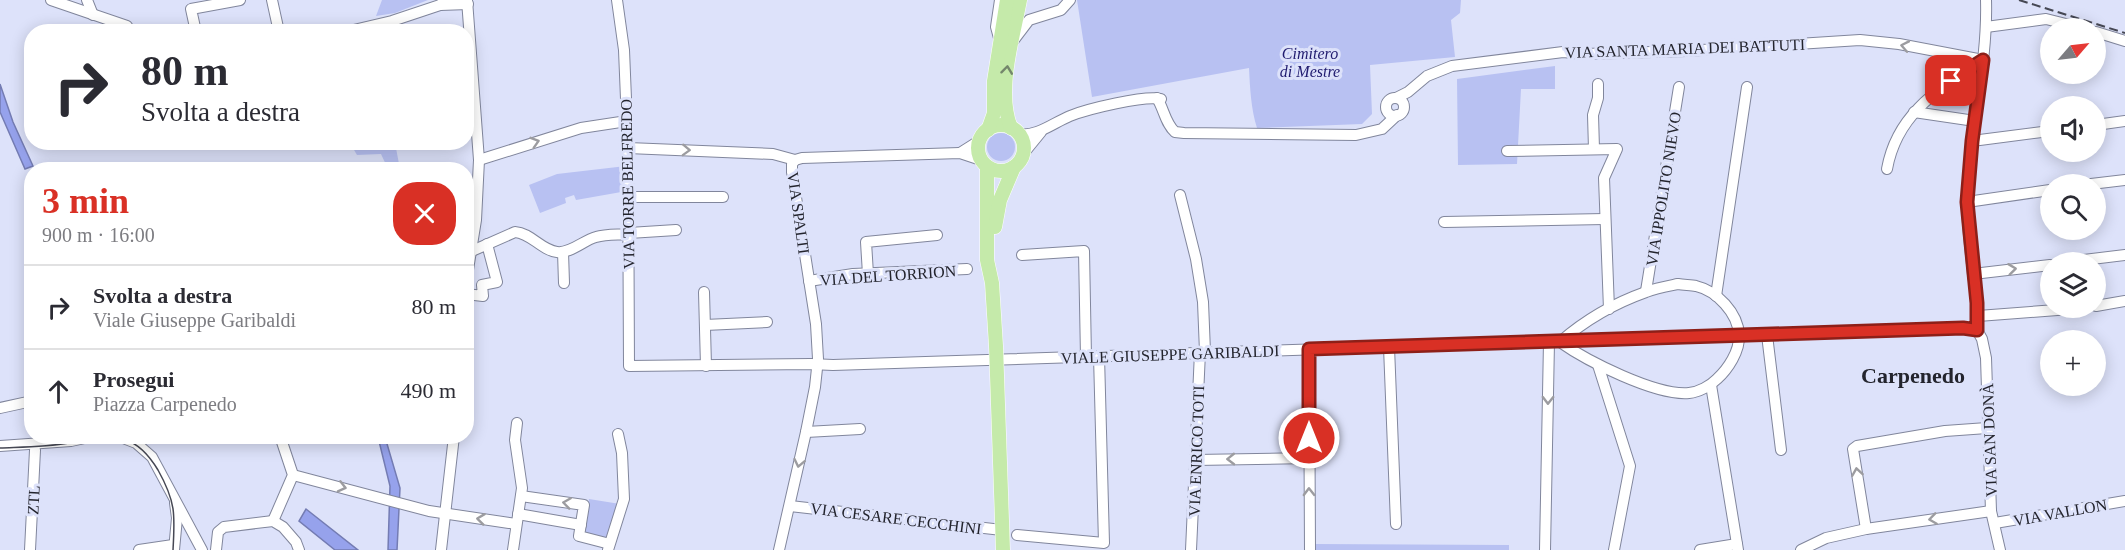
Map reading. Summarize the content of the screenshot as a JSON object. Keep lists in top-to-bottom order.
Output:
{
  "streets": {
    "street": [
      "VIA SANTA MARIA DEI BATTUTI",
      "VIA TORRE BELFREDO",
      "VIA IPPOLITO NIEVO",
      "VIA SPALTI",
      "VIA DEL TORRION",
      "VIALE GIUSEPPE GARIBALDI",
      "VIA SAN DONÀ",
      "VIA ENRICO TOTI",
      "ZTL",
      "VIA VALLON",
      "VIA CESARE CECCHINI"
    ]
  },
  "crossings": [
    ["VIA TORRE BELFREDO", "VIA SPALTI"],
    ["VIA TORRE BELFREDO", "VIALE GIUSEPPE GARIBALDI"],
    ["VIA SPALTI", "VIA DEL TORRION"],
    ["VIA SPALTI", "VIALE GIUSEPPE GARIBALDI"],
    ["VIA SPALTI", "VIA CESARE CECCHINI"],
    ["VIALE GIUSEPPE GARIBALDI", "VIA SAN DONÀ"],
    ["VIALE GIUSEPPE GARIBALDI", "VIA ENRICO TOTI"],
    ["VIA SAN DONÀ", "VIA VALLON"]
  ],
  "one_way": ["VIA SANTA MARIA DEI BATTUTI"],
  "districts": ["Carpenedo"],
  "parks": ["Cimitero di Mestre"],
  "north": "top right",
  "page": {
    "map_buttons": "+",
    "turn": ["80 m", "Svolta a destra"],
    "heading": ["3 min", "900 m · 16:00"],
    "list": [
      {
        "name": "Svolta a destra",
        "note": "Viale Giuseppe Garibaldi",
        "value": "80 m"
      },
      {
        "name": "Prosegui",
        "note": "Piazza Carpenedo",
        "value": "490 m"
      }
    ]
  }
}
